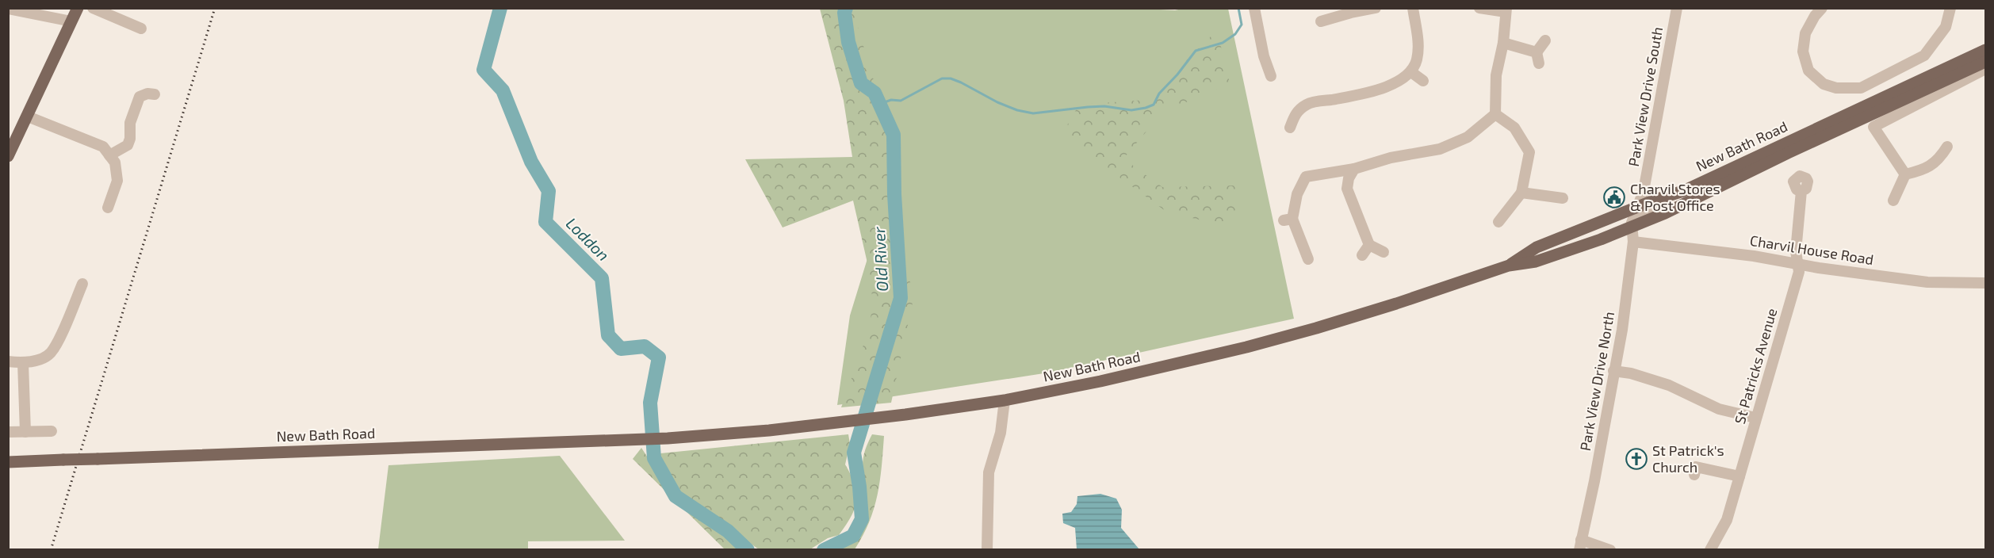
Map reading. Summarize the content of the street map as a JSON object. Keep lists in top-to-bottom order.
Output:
{
  "streets": {
    "main road": ["New Bath Road"],
    "street": [
      "Park View Drive South",
      "Charvil House Road",
      "St Patricks Avenue",
      "Park View Drive North"
    ]
  },
  "crossings": [
    ["Park View Drive South", "New Bath Road"],
    ["Park View Drive South", "Park View Drive North"],
    ["New Bath Road", "Park View Drive North"],
    ["Charvil House Road", "St Patricks Avenue"],
    ["Charvil House Road", "Park View Drive North"]
  ],
  "water": ["Loddon", "Old River"],
  "places": {
    "public building": ["Charvil Stores & Post Office"],
    "church": ["St Patrick's Church"]
  }
}
